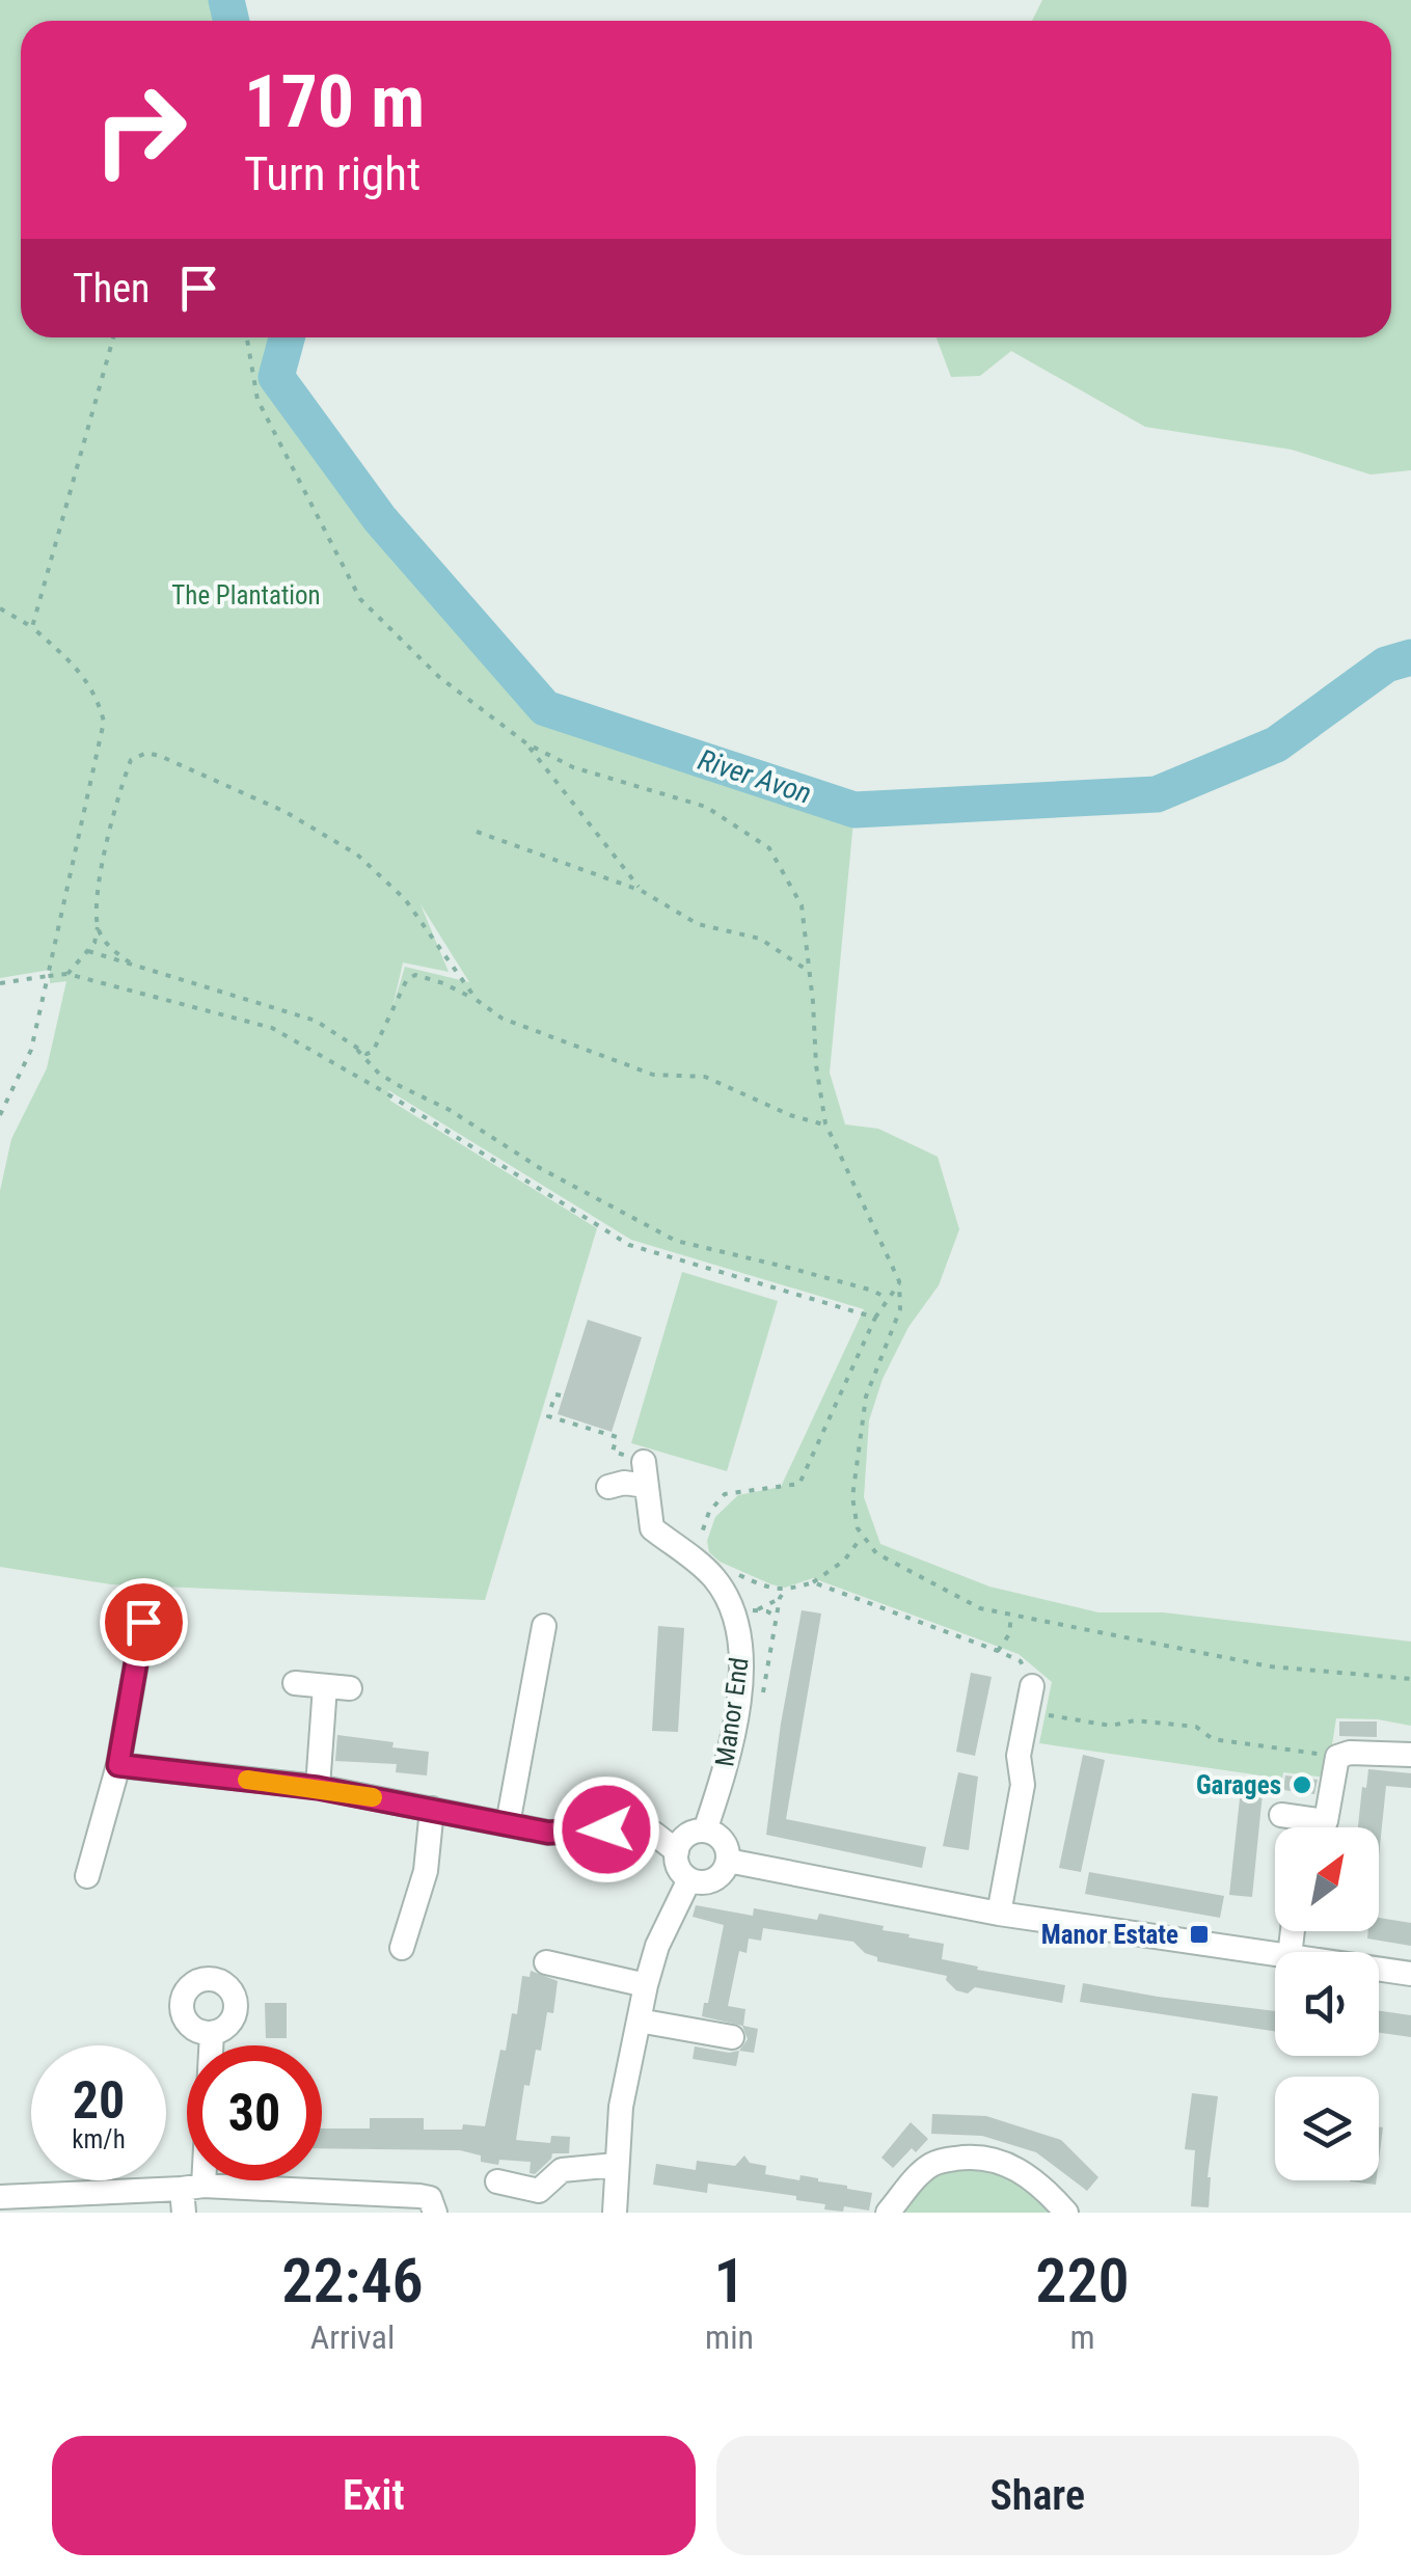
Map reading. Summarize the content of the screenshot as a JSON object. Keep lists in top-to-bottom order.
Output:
{
  "streets": {
    "street": ["Manor End"]
  },
  "water": ["River Avon"],
  "parks": ["The Plantation"],
  "places": {
    "other": ["Garages"],
    "transit": ["Manor Estate"]
  },
  "north": "top right",
  "page": {
    "turn": ["170 m", "Turn right"],
    "then": "Then",
    "speed": "20 km/h",
    "limit": "30",
    "eta": [
      "22:46",
      "Arrival",
      "1",
      "min",
      "220",
      "m"
    ],
    "buttons": ["Exit", "Share"]
  }
}
